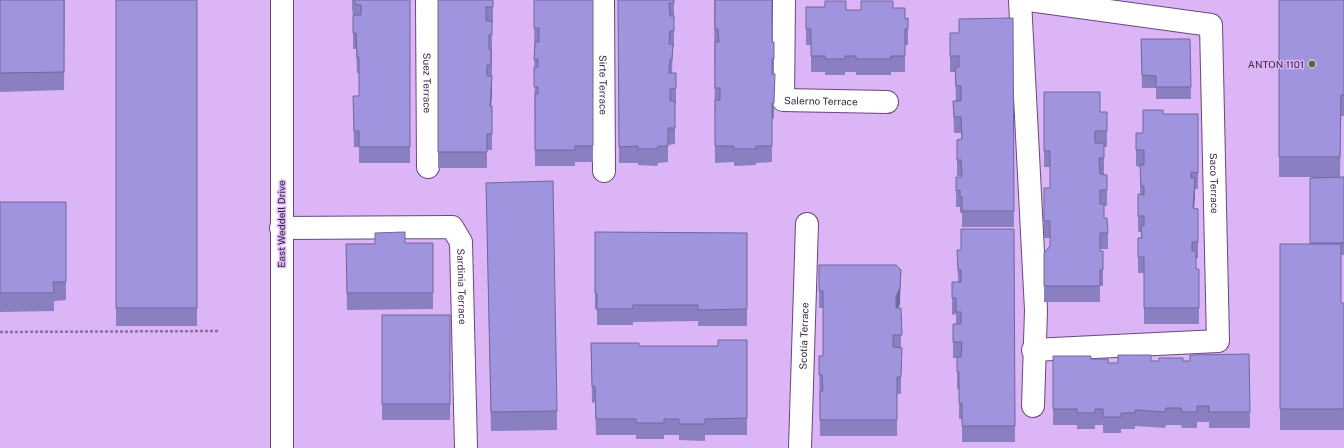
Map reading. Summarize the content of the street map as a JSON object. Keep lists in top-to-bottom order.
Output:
{
  "streets": {
    "street": [
      "Suez Terrace",
      "Sirte Terrace",
      "Salerno Terrace",
      "Saco Terrace",
      "East Weddell Drive",
      "Sardinia Terrace",
      "Scotia Terrace"
    ]
  },
  "crossings": [
    ["East Weddell Drive", "Sardinia Terrace"]
  ],
  "places": ["ANTON 1101"]
}
